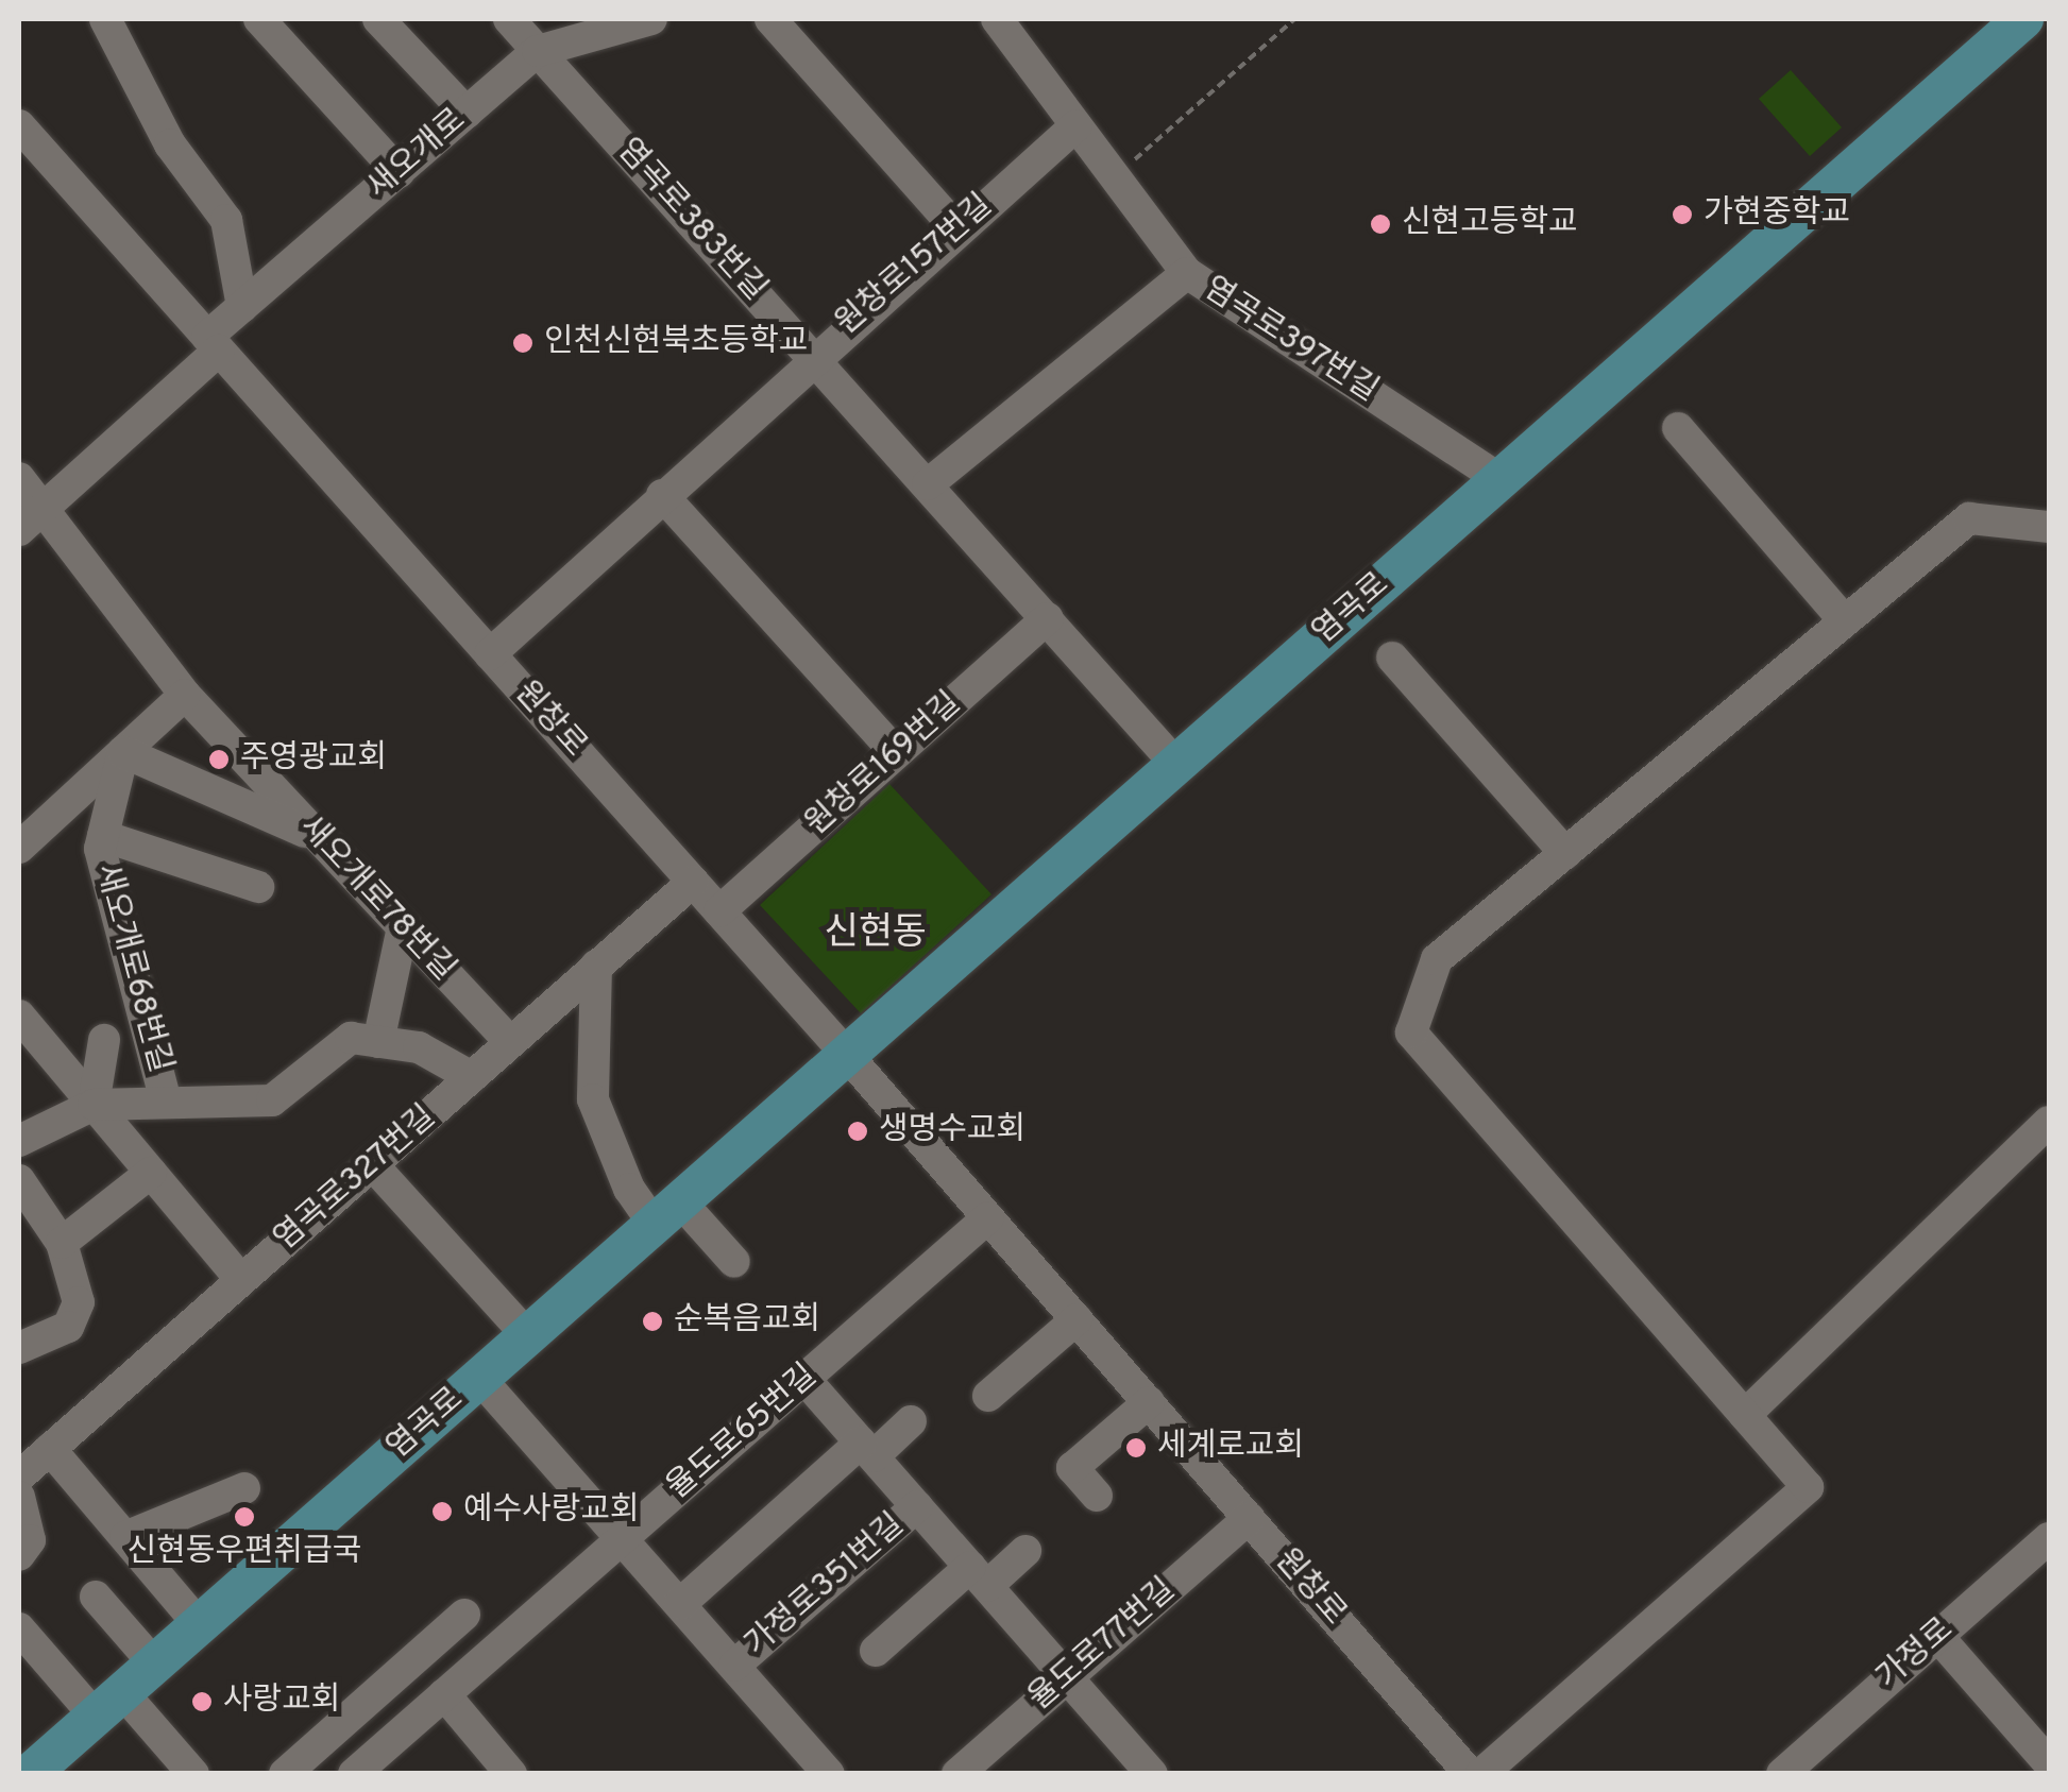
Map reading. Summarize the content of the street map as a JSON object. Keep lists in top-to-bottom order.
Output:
{
  "streets": {
    "main road": ["염곡로"],
    "street": [
      "새오개로",
      "염곡로383번길",
      "원창로157번길",
      "염곡로397번길",
      "원창로",
      "원창로169번길",
      "새오개로78번길",
      "새오개로68번길",
      "염곡로327번길",
      "율도로65번길",
      "가정로351번길",
      "율도로77번길",
      "가정로"
    ]
  },
  "crossings": [
    ["새오개로", "염곡로383번길"],
    ["새오개로", "원창로"],
    ["새오개로", "새오개로78번길"],
    ["염곡로383번길", "원창로157번길"],
    ["염곡로383번길", "염곡로"],
    ["염곡로383번길", "원창로169번길"],
    ["원창로157번길", "염곡로397번길"],
    ["원창로157번길", "원창로"],
    ["염곡로397번길", "염곡로"],
    ["염곡로", "원창로"],
    ["염곡로", "가정로351번길"],
    ["원창로", "원창로169번길"],
    ["원창로", "염곡로327번길"],
    ["원창로", "율도로65번길"],
    ["원창로", "율도로77번길"],
    ["새오개로78번길", "염곡로327번길"],
    ["새오개로68번길", "염곡로327번길"],
    ["율도로65번길", "가정로351번길"]
  ],
  "districts": ["신현동"],
  "places": [
    "가현중학교",
    "신현고등학교",
    "인천신현북초등학교",
    "주영광교회",
    "생명수교회",
    "순복음교회",
    "세계로교회",
    "예수사랑교회",
    "신현동우편취급국",
    "사랑교회"
  ]
}
